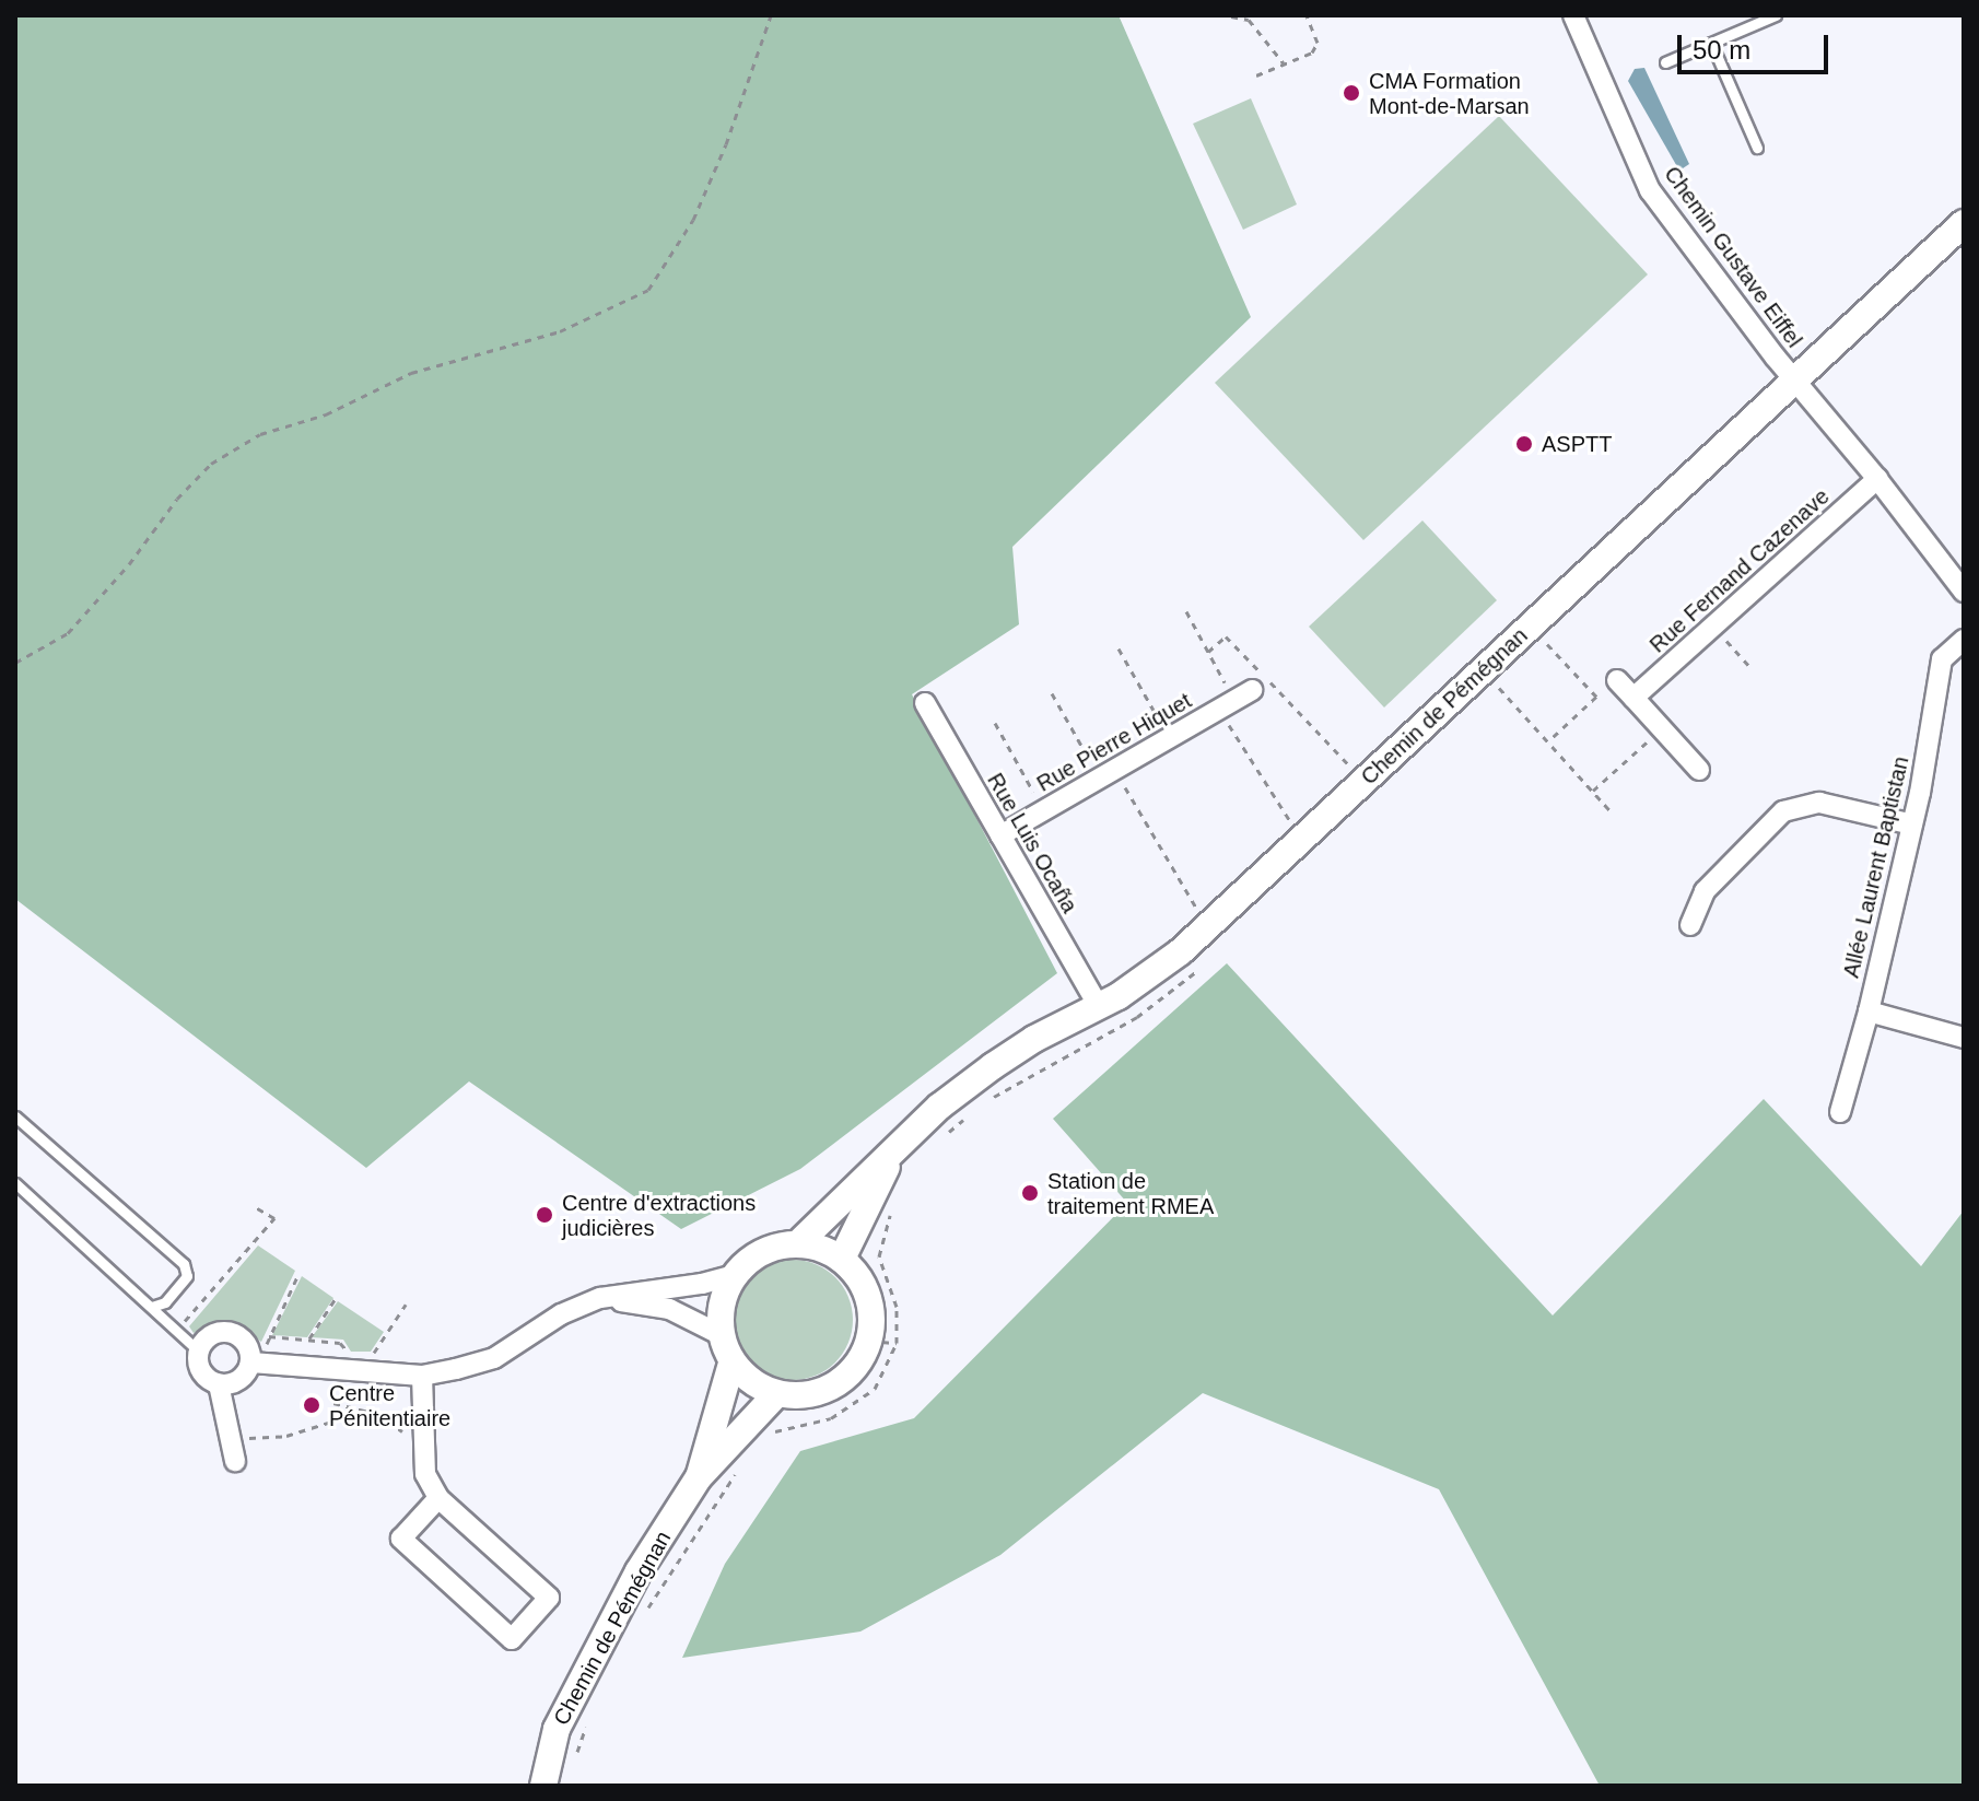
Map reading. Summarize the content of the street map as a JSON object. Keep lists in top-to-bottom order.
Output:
{
  "streets": {
    "street": [
      "Chemin Gustave Eiffel",
      "Rue Fernand Cazenave",
      "Chemin de Pémégnan",
      "Rue Pierre Hiquet",
      "Rue Luis Ocaña",
      "Allée Laurent Baptistan"
    ]
  },
  "crossings": [
    ["Chemin Gustave Eiffel", "Rue Fernand Cazenave"],
    ["Chemin Gustave Eiffel", "Chemin de Pémégnan"],
    ["Chemin de Pémégnan", "Rue Luis Ocaña"],
    ["Rue Pierre Hiquet", "Rue Luis Ocaña"]
  ],
  "places": [
    "CMA Formation Mont-de-Marsan",
    "ASPTT",
    "Station de traitement RMEA",
    "Centre d'extractions judicières",
    "Centre Pénitentiaire"
  ],
  "scale_bar": "50 m"
}
